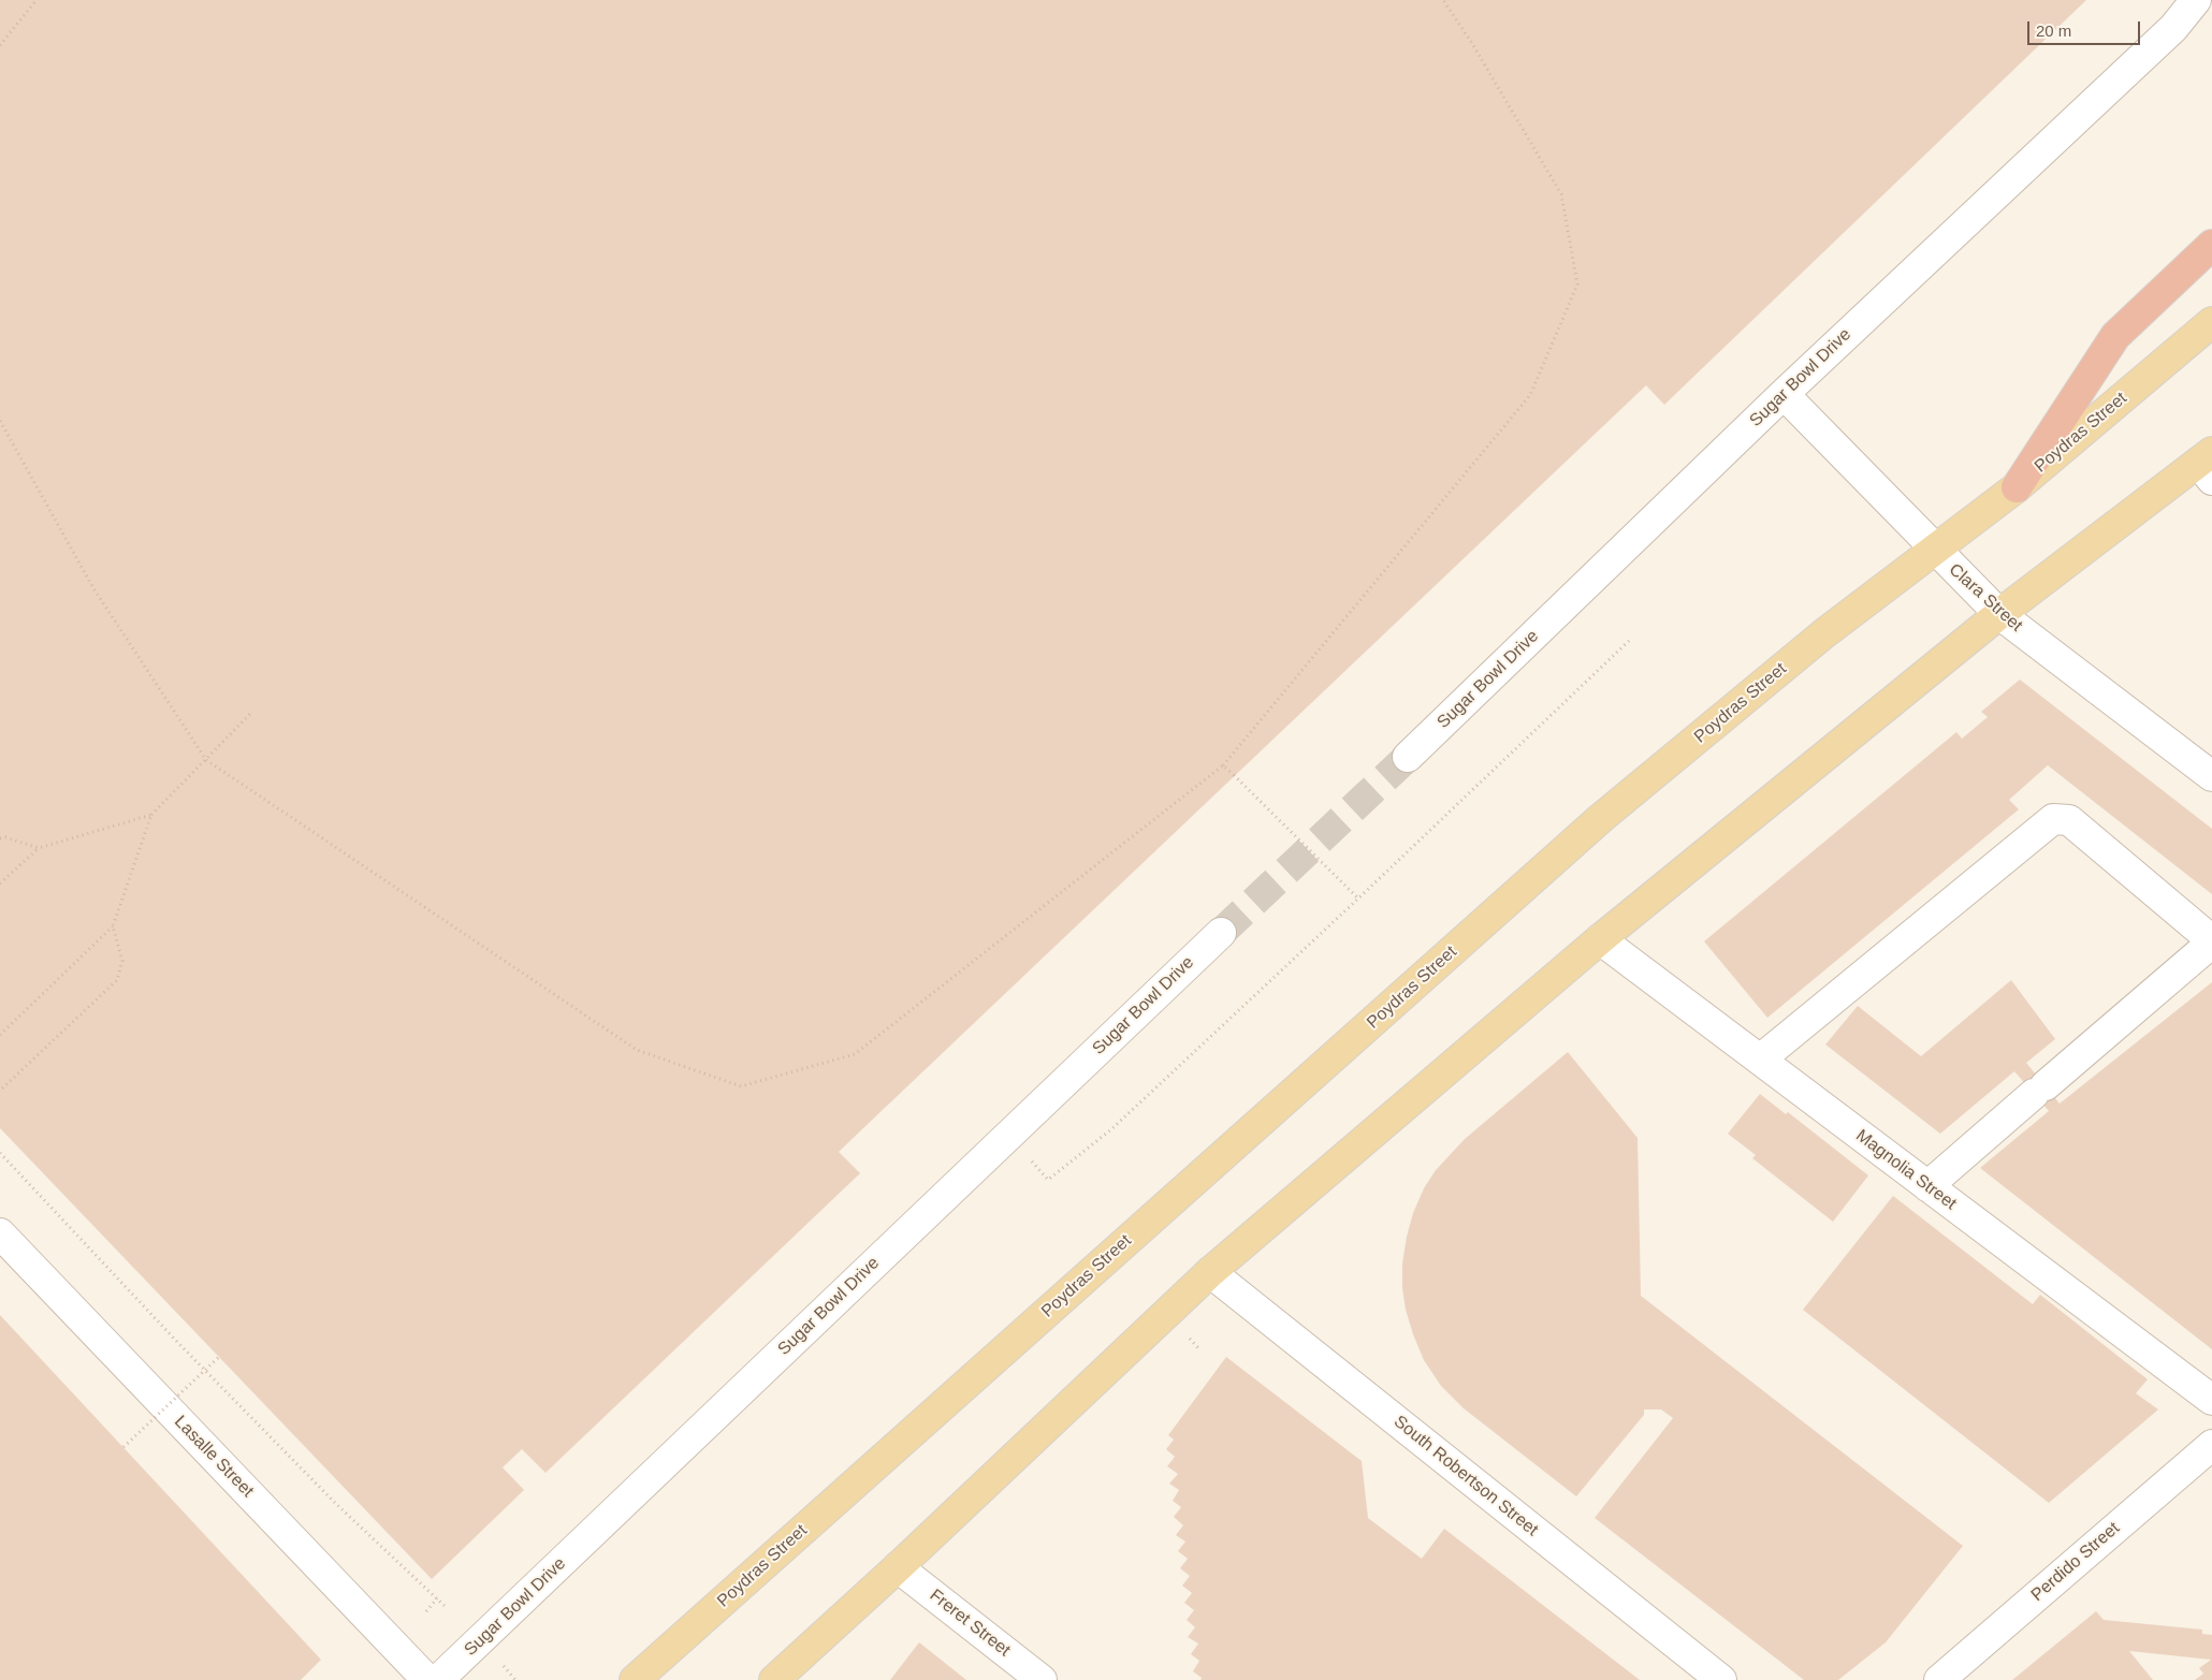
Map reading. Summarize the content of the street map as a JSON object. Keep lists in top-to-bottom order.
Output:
{
  "streets": {
    "main road": ["Poydras Street"],
    "street": [
      "Sugar Bowl Drive",
      "Clara Street",
      "Magnolia Street",
      "Lasalle Street",
      "South Robertson Street",
      "Perdido Street",
      "Freret Street"
    ]
  },
  "crossings": [
    ["Sugar Bowl Drive", "Clara Street"],
    ["Poydras Street", "Clara Street"]
  ],
  "scale_bar": "20 m"
}
